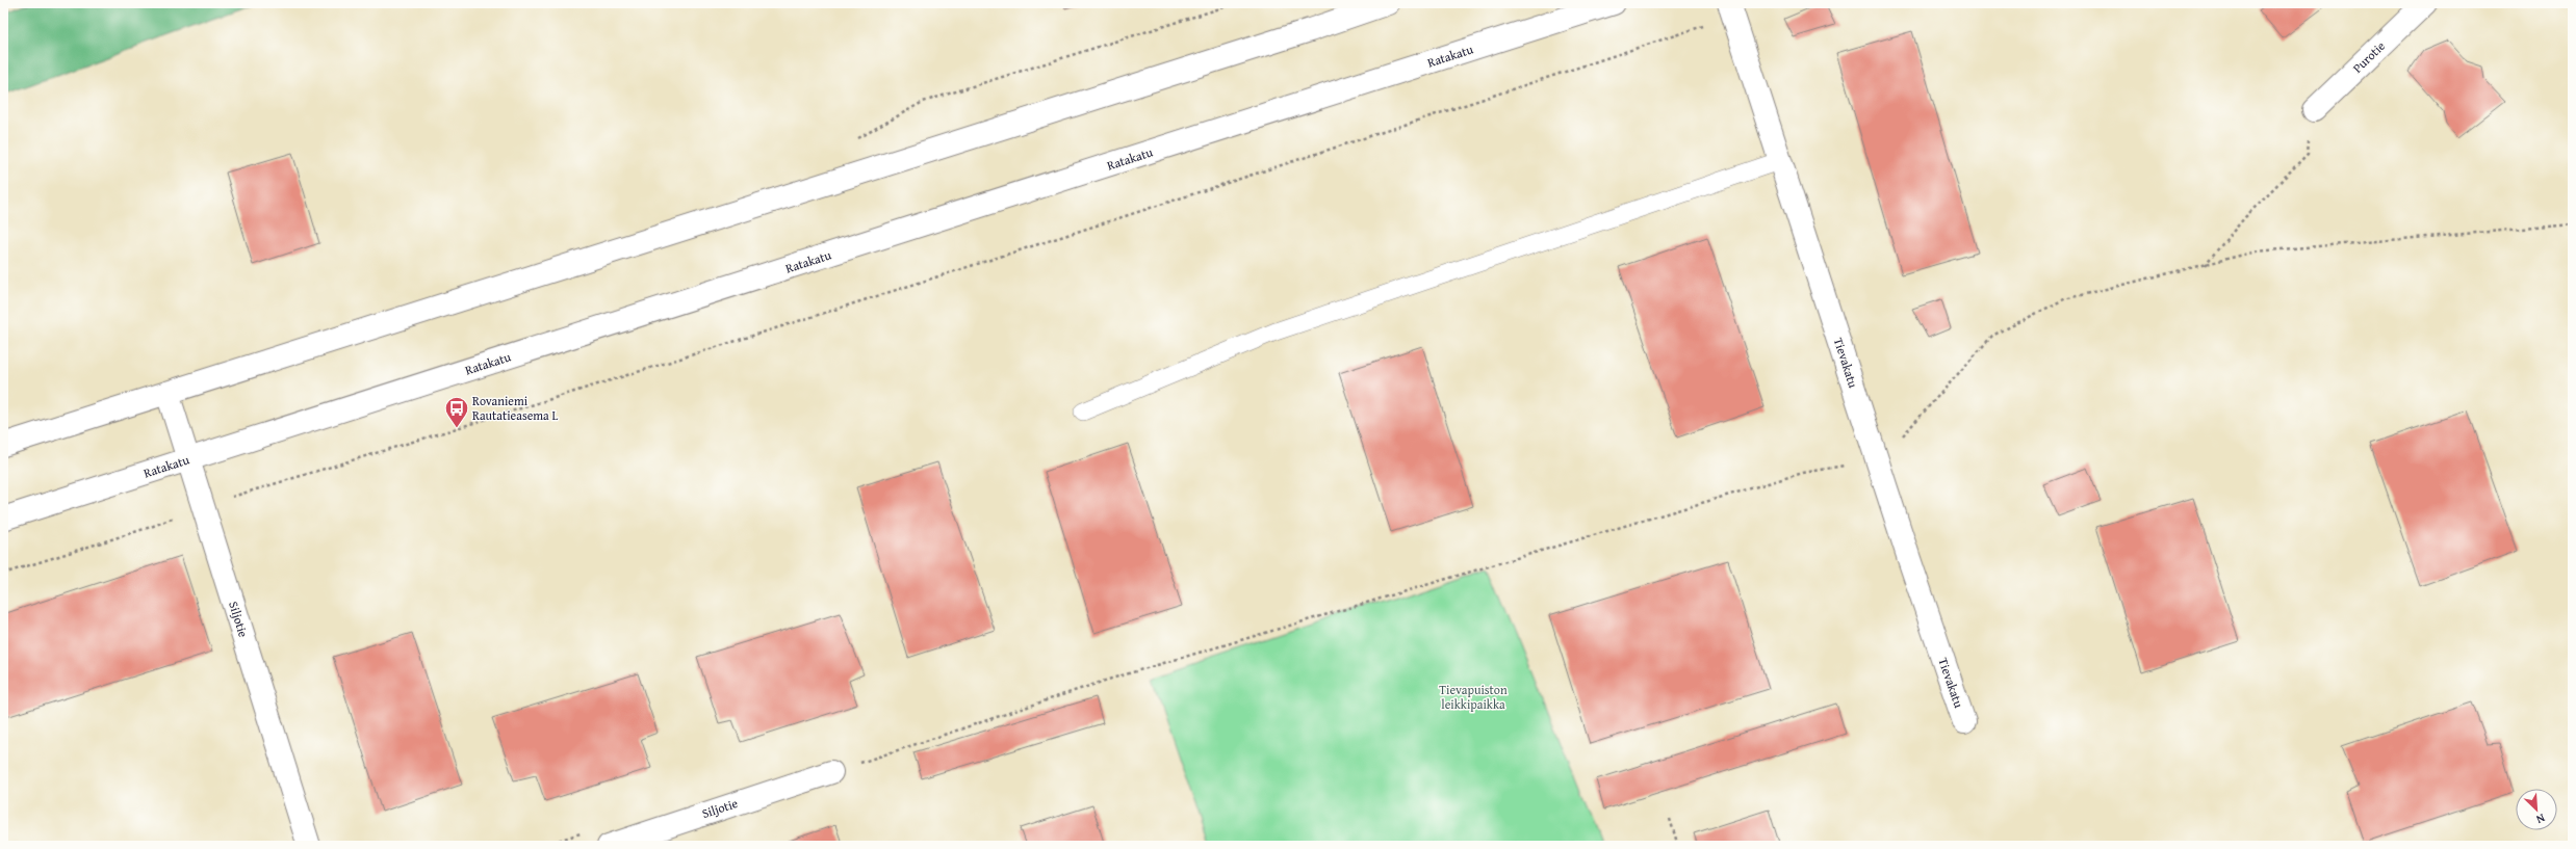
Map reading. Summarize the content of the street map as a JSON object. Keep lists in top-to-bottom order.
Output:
{
  "streets": {
    "main road": [
      "Ratakatu",
      "Purotie",
      "Tievakatu",
      "Siljotie"
    ]
  },
  "crossings": [
    ["Ratakatu", "Siljotie"]
  ],
  "parks": ["Tievapuiston leikkipaikka"],
  "places": {
    "bus stop": ["Rovaniemi Rautatieasema L"]
  },
  "north": "bottom right"
}
